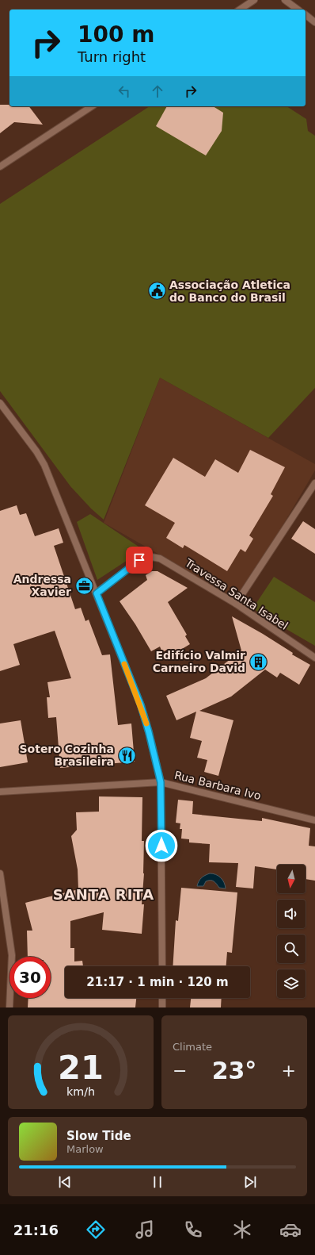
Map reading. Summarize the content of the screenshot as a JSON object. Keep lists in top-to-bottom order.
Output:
{
  "streets": {
    "street": ["Travessa Santa Isabel", "Rua Barbara Ivo"]
  },
  "districts": ["SANTA RITA"],
  "places": {
    "public building": ["Associação Atletica do Banco do Brasil"],
    "office": ["Andressa Xavier"],
    "building": ["Edifício Valmir Carneiro David"],
    "restaurant": ["Sotero Cozinha Brasileira"]
  },
  "north": "bottom",
  "page": {
    "turn": ["100 m", "Turn right"],
    "limit": "30",
    "trip": "21:17 · 1 min · 120 m",
    "tile": "Climate",
    "heat": ["−", "23°", "+"],
    "song": ["Slow Tide", "Marlow"],
    "tabs": "21:16",
    "gauge": ["21", "km/h"]
  }
}
